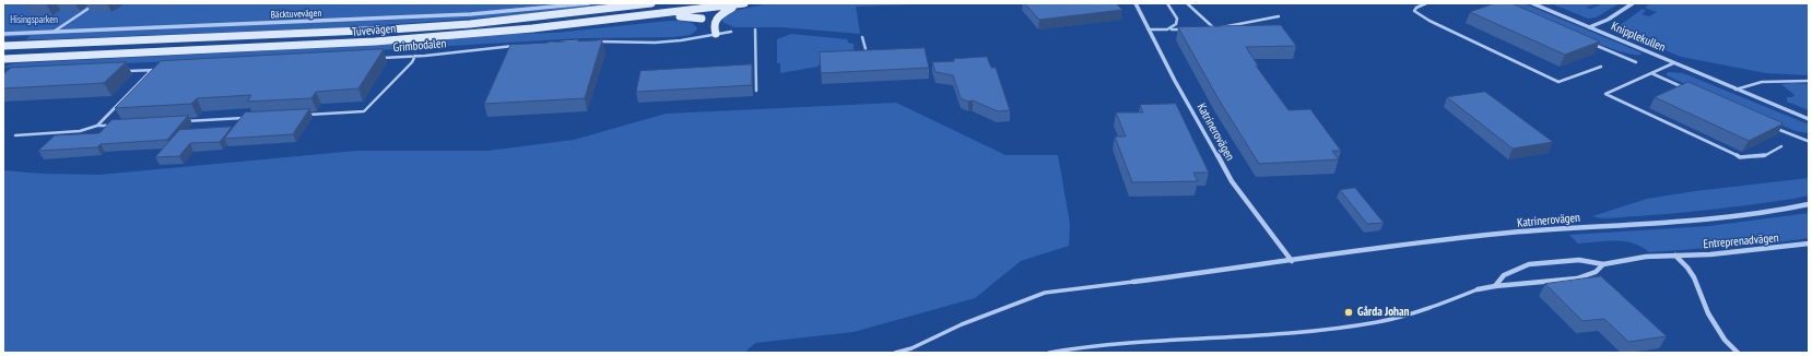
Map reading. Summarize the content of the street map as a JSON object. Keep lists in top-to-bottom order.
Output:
{
  "streets": {
    "main road": ["Tuvevägen"],
    "street": [
      "Bäcktuvevägen",
      "Knipplekullen",
      "Katrinerovägen",
      "Entreprenadvägen"
    ],
    "lane": ["Grimbodalen"]
  },
  "parks": ["Hisingsparken"],
  "places": ["Gårda Johan"]
}
